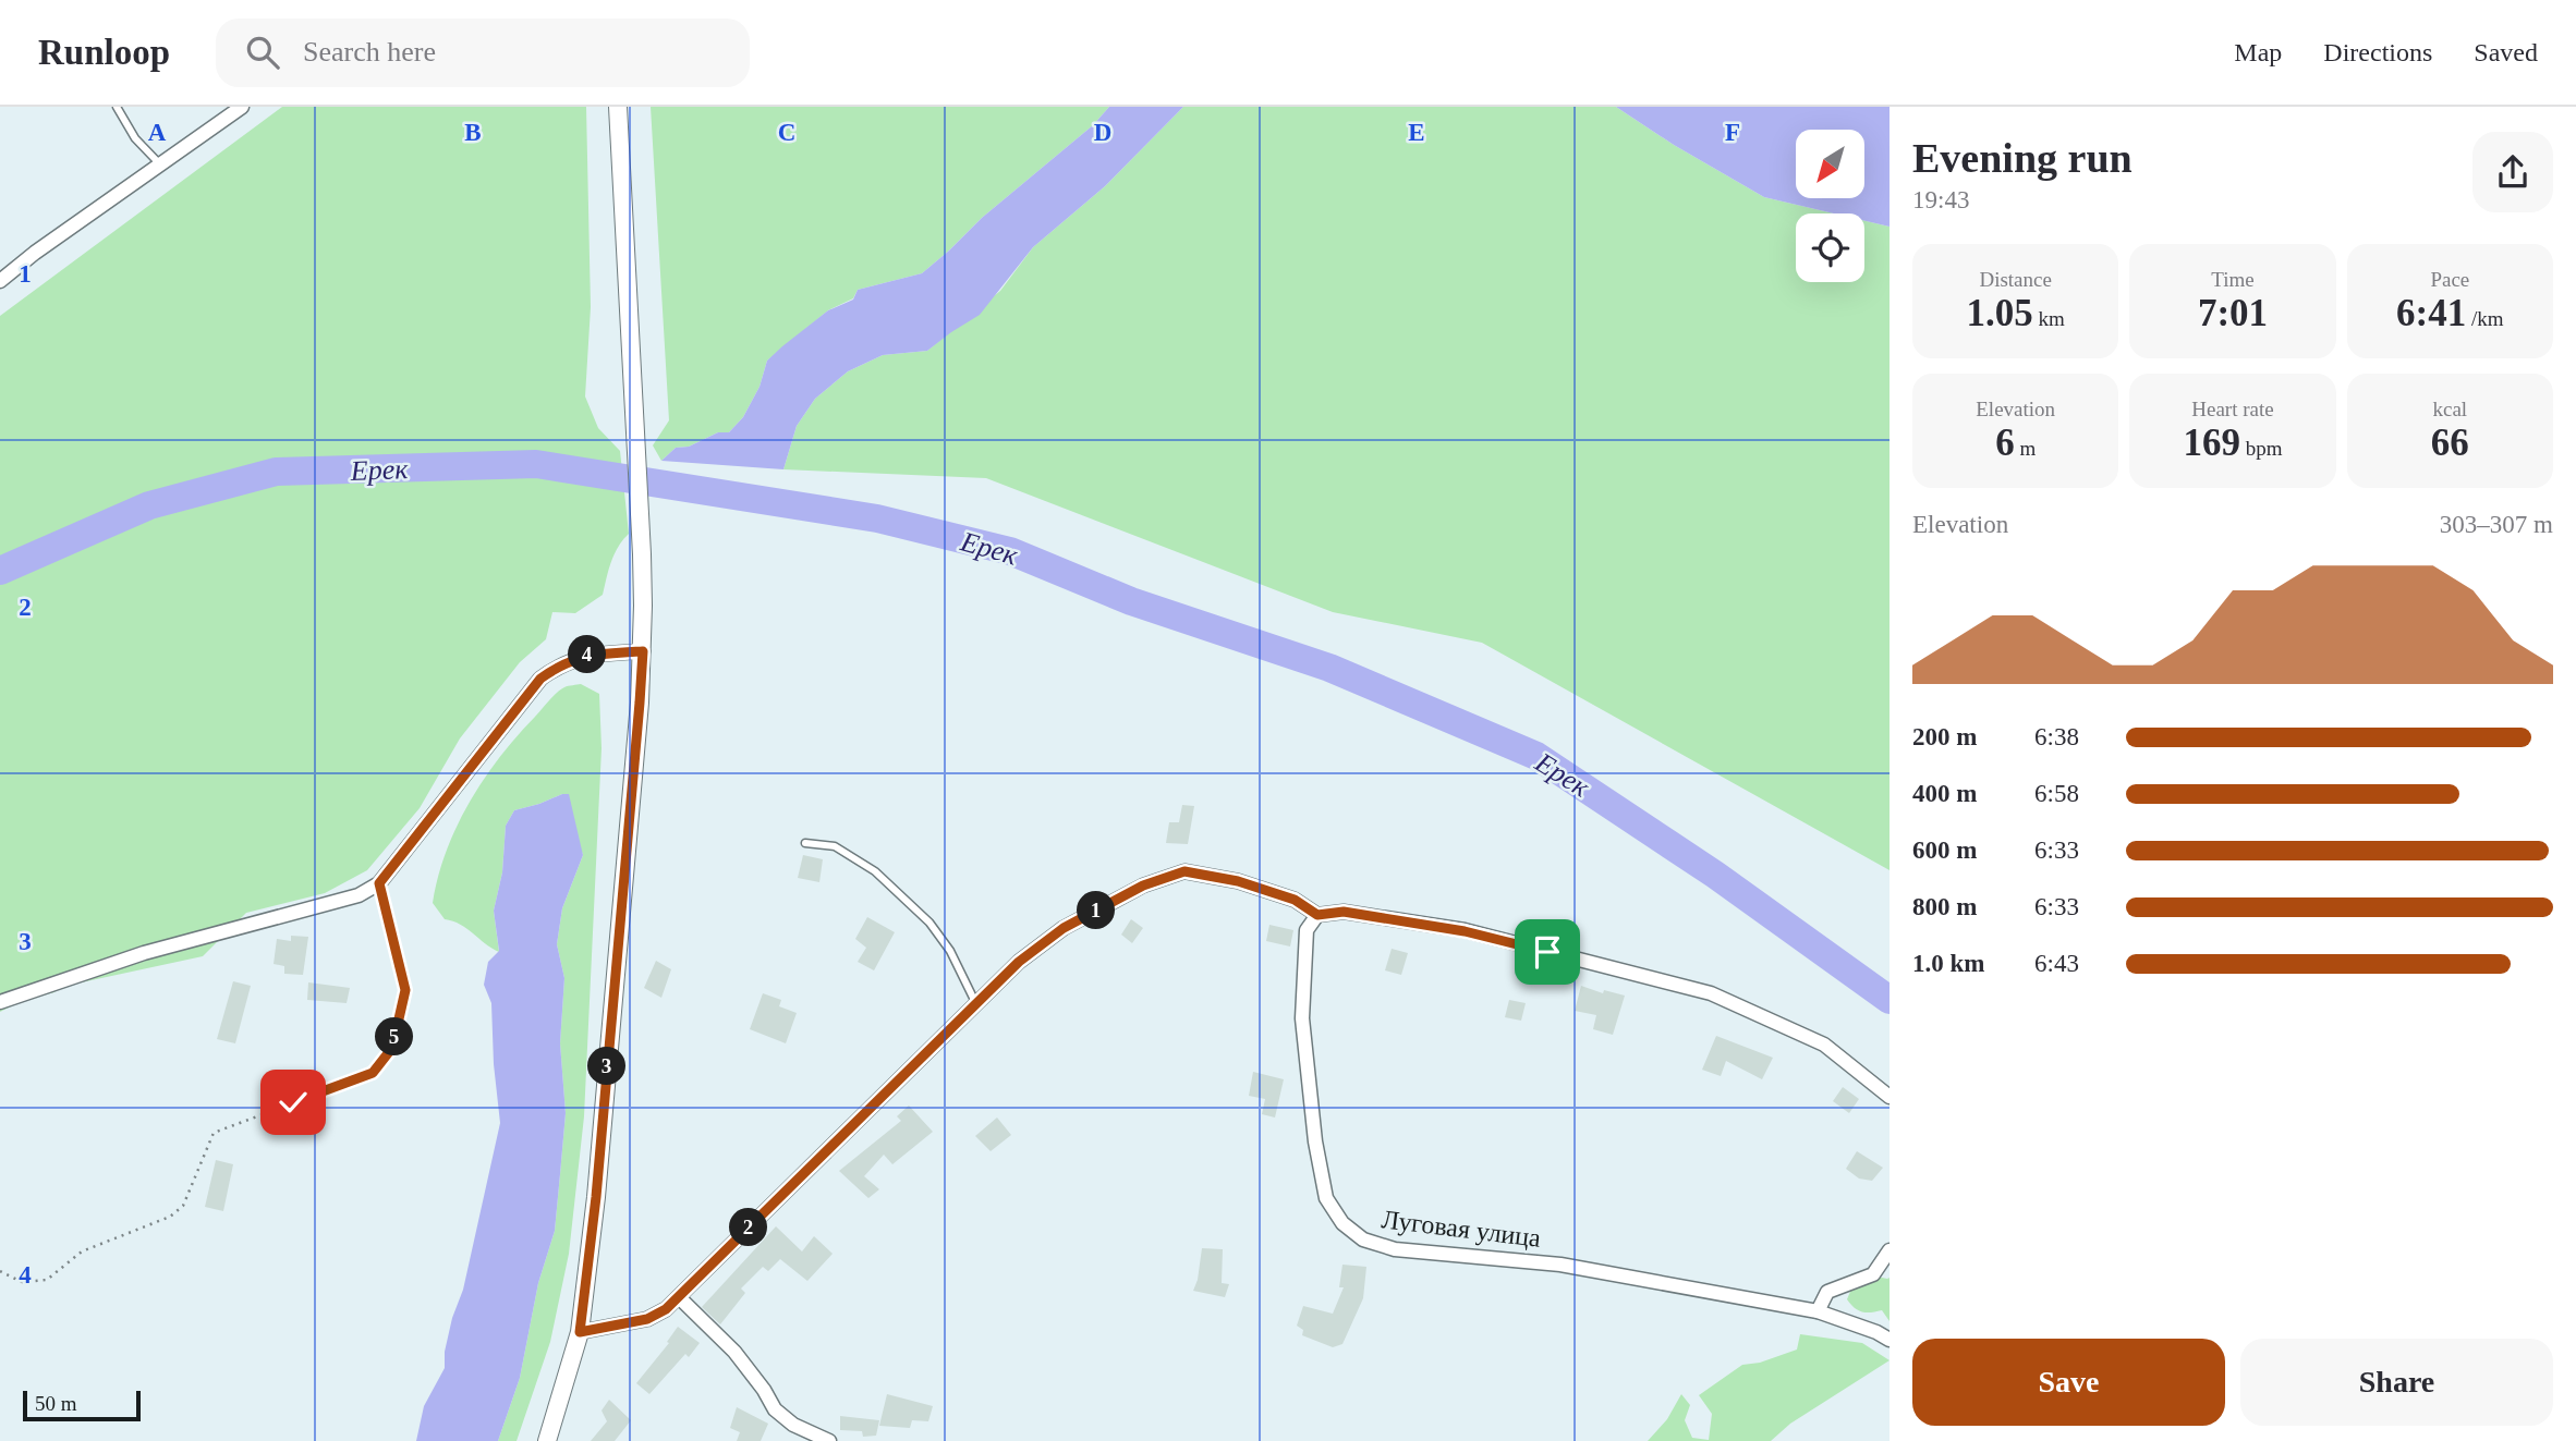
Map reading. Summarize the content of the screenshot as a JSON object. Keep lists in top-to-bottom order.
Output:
{
  "streets": {
    "street": ["Луговая улица"]
  },
  "water": ["Ерек"],
  "scale_bar": "50 m",
  "north": "bottom left",
  "page": {
    "header": "Runloop",
    "search": "Search here",
    "nav": ["Map", "Directions", "Saved"],
    "heading": ["Evening run", "19:43"],
    "stats": [
      ["Distance", "1.05 km"],
      ["Time", "7:01"],
      ["Pace", "6:41 /km"],
      ["Elevation", "6 m"],
      ["Heart rate", "169 bpm"],
      ["kcal", "66"]
    ],
    "chart": ["Elevation", "303–307 m"],
    "pins": [
      "4",
      "1",
      "5",
      "3",
      "2"
    ],
    "list": [
      {
        "name": "200 m",
        "note": "6:38"
      },
      {
        "name": "400 m",
        "note": "6:58"
      },
      {
        "name": "600 m",
        "note": "6:33"
      },
      {
        "name": "800 m",
        "note": "6:33"
      },
      {
        "name": "1.0 km",
        "note": "6:43"
      }
    ],
    "buttons": ["Save", "Share"],
    "scale": "50 m"
  },
  "grid": {
    "columns": [
      "A",
      "B",
      "C",
      "D",
      "E",
      "F"
    ],
    "rows": [
      "1",
      "2",
      "3",
      "4"
    ]
  }
}
